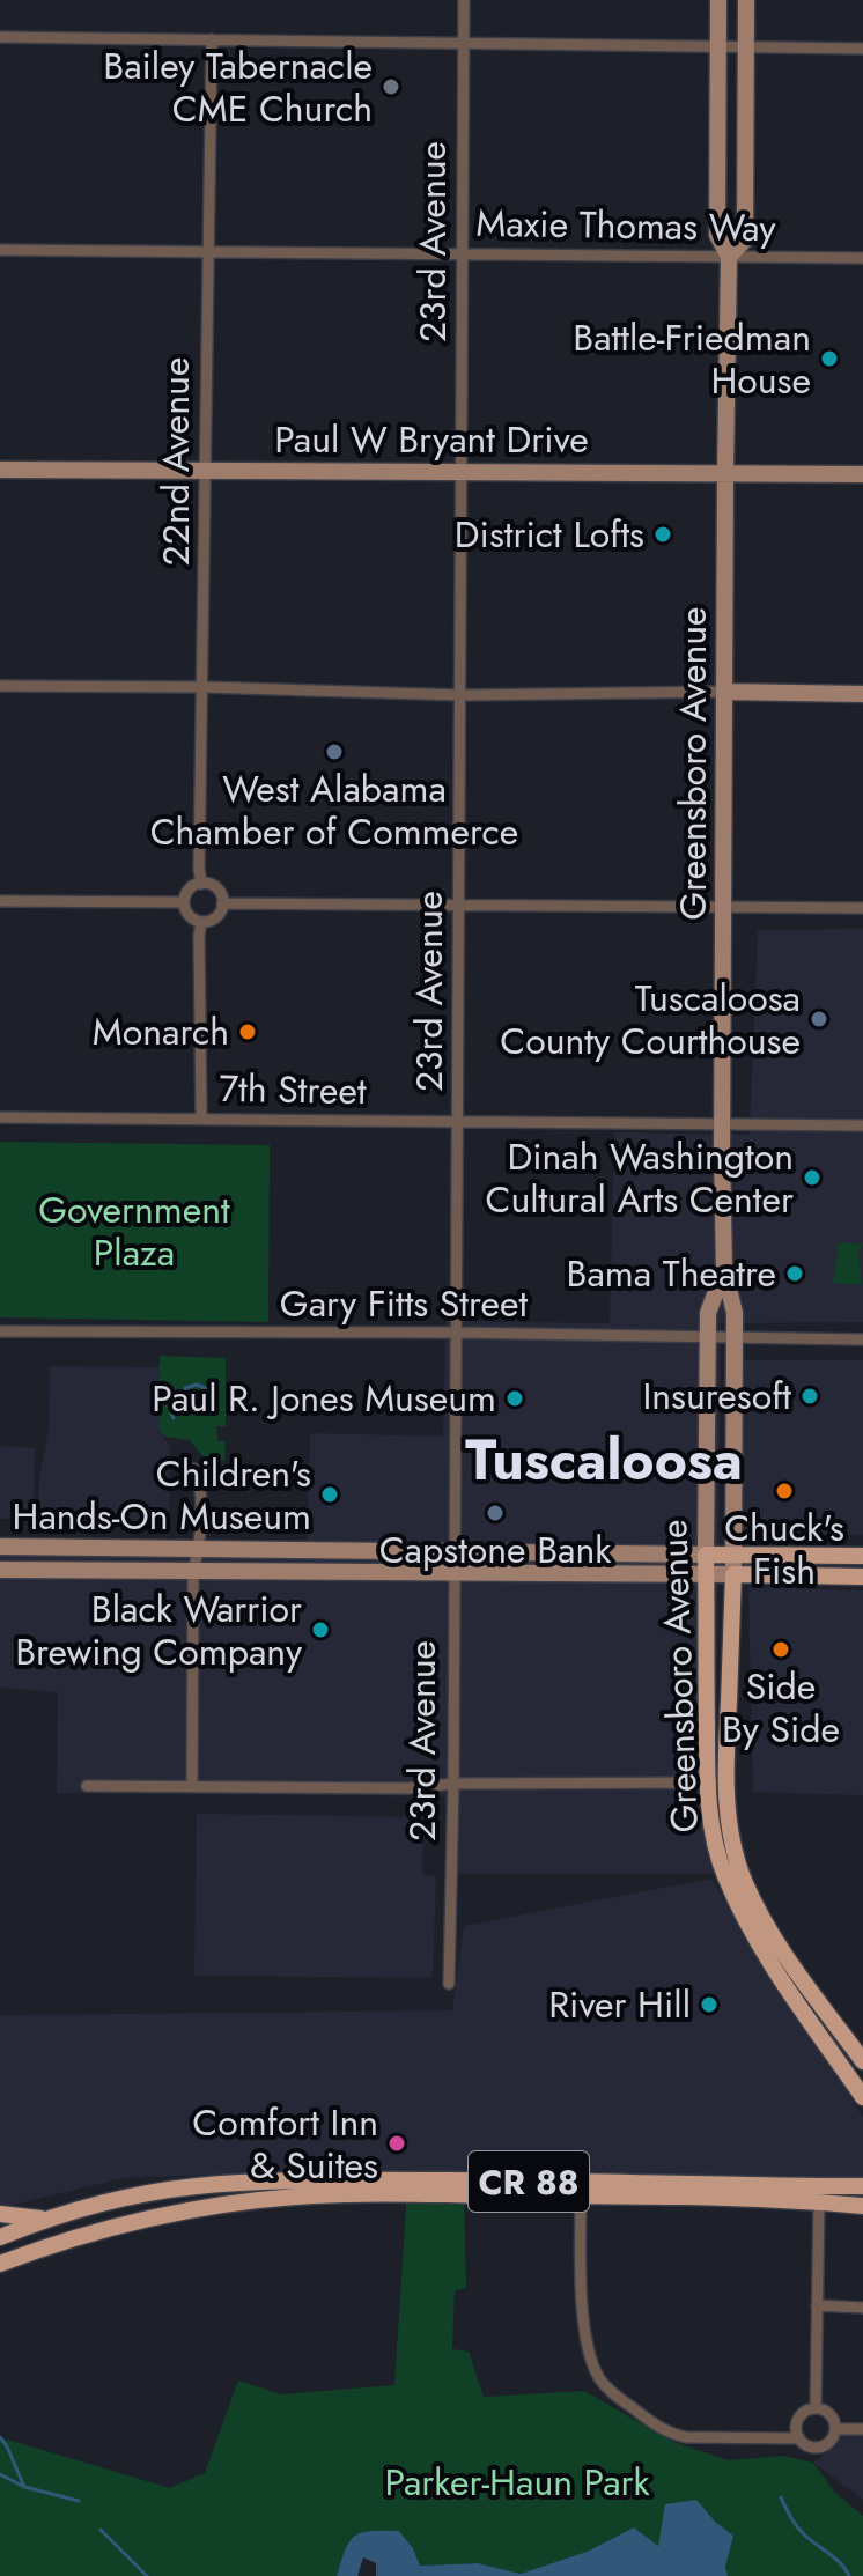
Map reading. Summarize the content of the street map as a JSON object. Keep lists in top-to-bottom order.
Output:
{
  "streets": {
    "main road": ["Paul W Bryant Drive", "Greensboro Avenue", "CR 88"],
    "street": [
      "Maxie Thomas Way",
      "23rd Avenue",
      "22nd Avenue",
      "7th Street",
      "Gary Fitts Street"
    ]
  },
  "crossings": [
    ["Maxie Thomas Way", "23rd Avenue"],
    ["Maxie Thomas Way", "22nd Avenue"],
    ["Maxie Thomas Way", "Greensboro Avenue"],
    ["23rd Avenue", "Paul W Bryant Drive"],
    ["23rd Avenue", "7th Street"],
    ["23rd Avenue", "Gary Fitts Street"],
    ["Paul W Bryant Drive", "22nd Avenue"],
    ["Paul W Bryant Drive", "Greensboro Avenue"],
    ["Greensboro Avenue", "7th Street"],
    ["Greensboro Avenue", "Gary Fitts Street"]
  ],
  "districts": ["Tuscaloosa"],
  "parks": ["Government Plaza", "Parker-Haun Park"],
  "places": [
    "Bailey Tabernacle CME Church",
    "Battle-Friedman House",
    "District Lofts",
    "West Alabama Chamber of Commerce",
    "Tuscaloosa County Courthouse",
    "Monarch",
    "Dinah Washington Cultural Arts Center",
    "Bama Theatre",
    "Insuresoft",
    "Paul R. Jones Museum",
    "Chuck's Fish",
    "Children's Hands-On Museum",
    "Capstone Bank",
    "Black Warrior Brewing Company",
    "Side By Side",
    "River Hill",
    "Comfort Inn & Suites"
  ]
}
